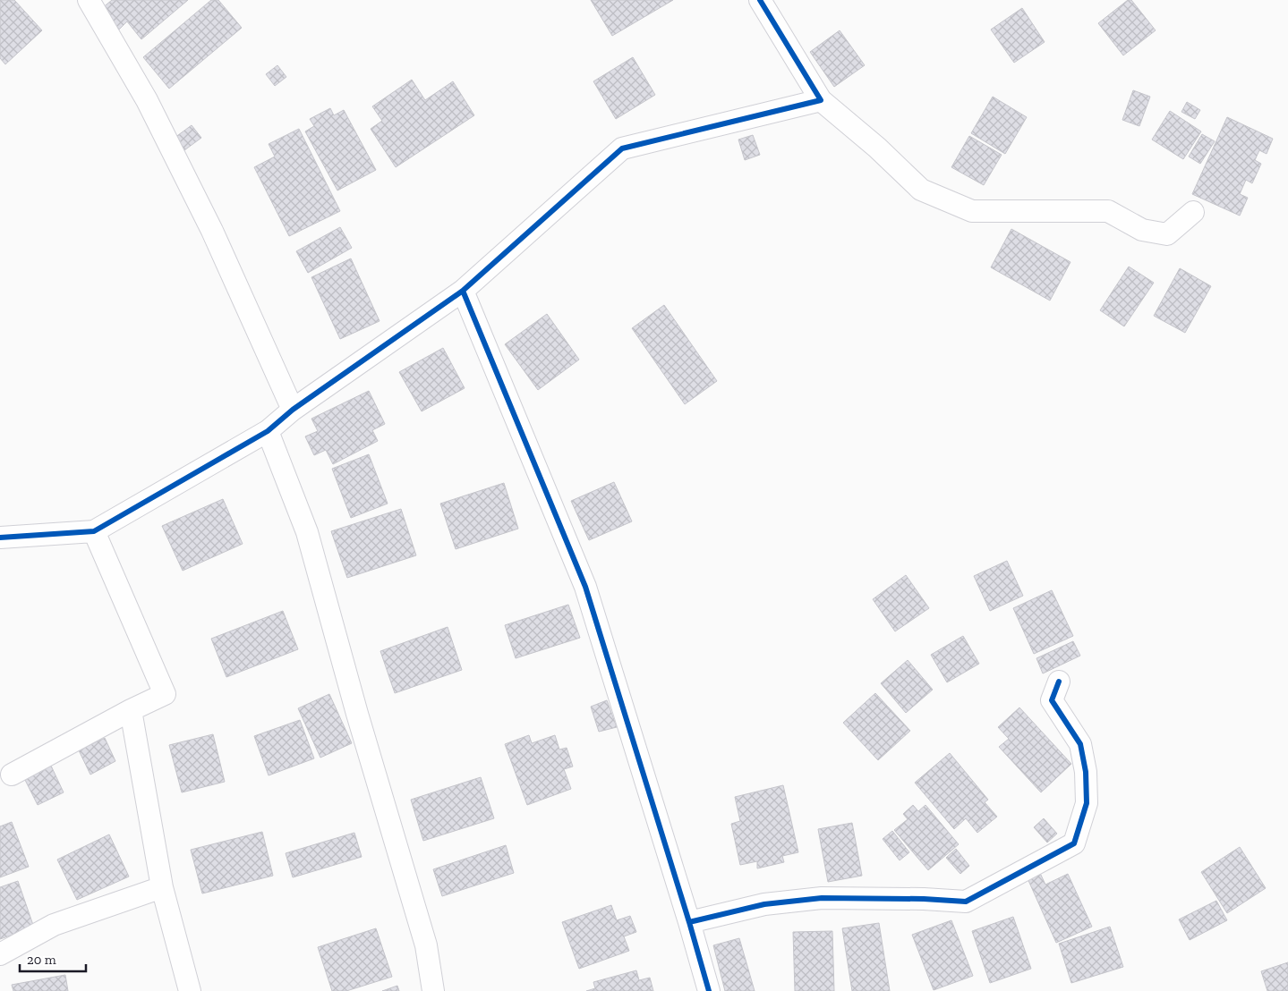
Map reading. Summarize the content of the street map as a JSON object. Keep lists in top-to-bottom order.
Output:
{
  "scale_bar": "20 m"
}
